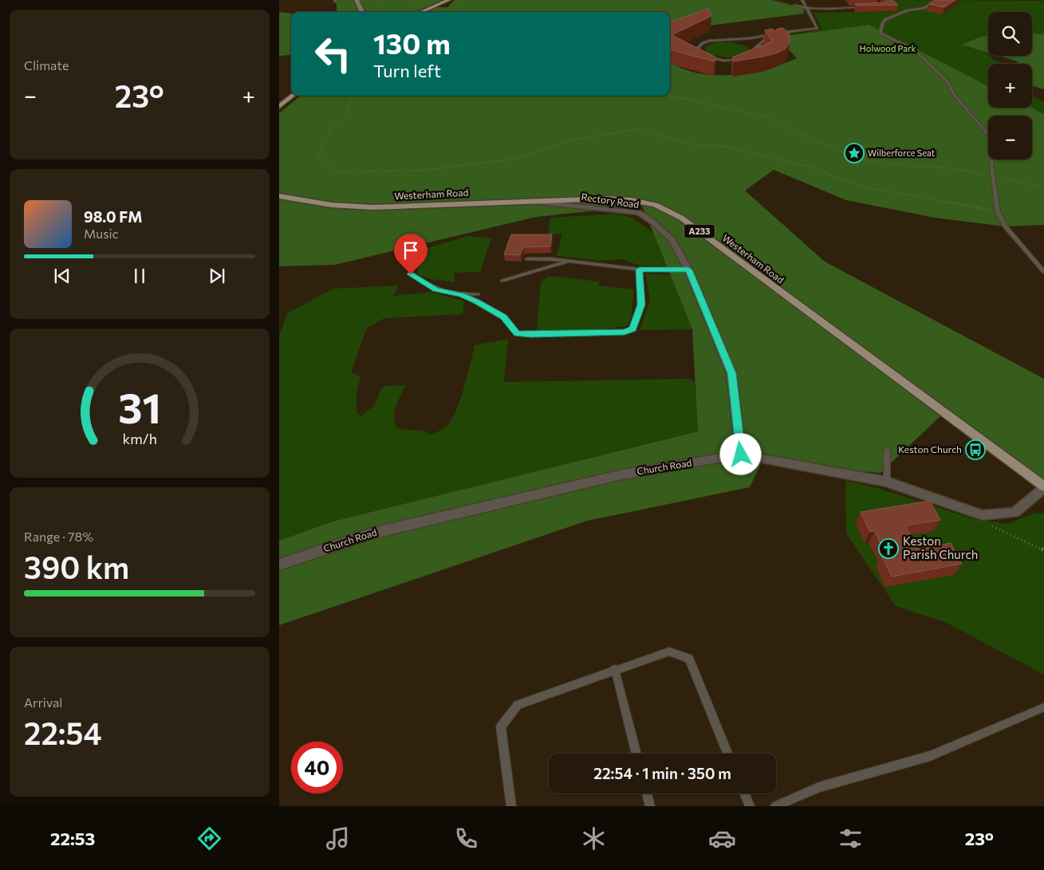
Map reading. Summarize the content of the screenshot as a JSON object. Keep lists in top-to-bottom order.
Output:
{
  "streets": {
    "main road": ["Westerham Road", "A233"],
    "street": ["Rectory Road", "Church Road"]
  },
  "crossings": [
    ["Westerham Road", "Rectory Road"],
    ["Westerham Road", "Church Road"],
    ["Rectory Road", "Church Road"]
  ],
  "parks": ["Holwood Park"],
  "places": {
    "place": ["Wilberforce Seat"],
    "bus stop": ["Keston Church"],
    "church": ["Keston Parish Church"]
  },
  "page": {
    "tile": [
      "Climate",
      ["Range · 78%", "390 km"],
      ["Arrival", "22:54"]
    ],
    "map_buttons": ["+", "−"],
    "turn": ["130 m", "Turn left"],
    "heat": ["−", "23°", "+"],
    "song": ["98.0 FM", "Music"],
    "limit": "40",
    "trip": "22:54 · 1 min · 350 m",
    "tabs": ["22:53", "23°"],
    "gauge": ["31", "km/h"]
  }
}
